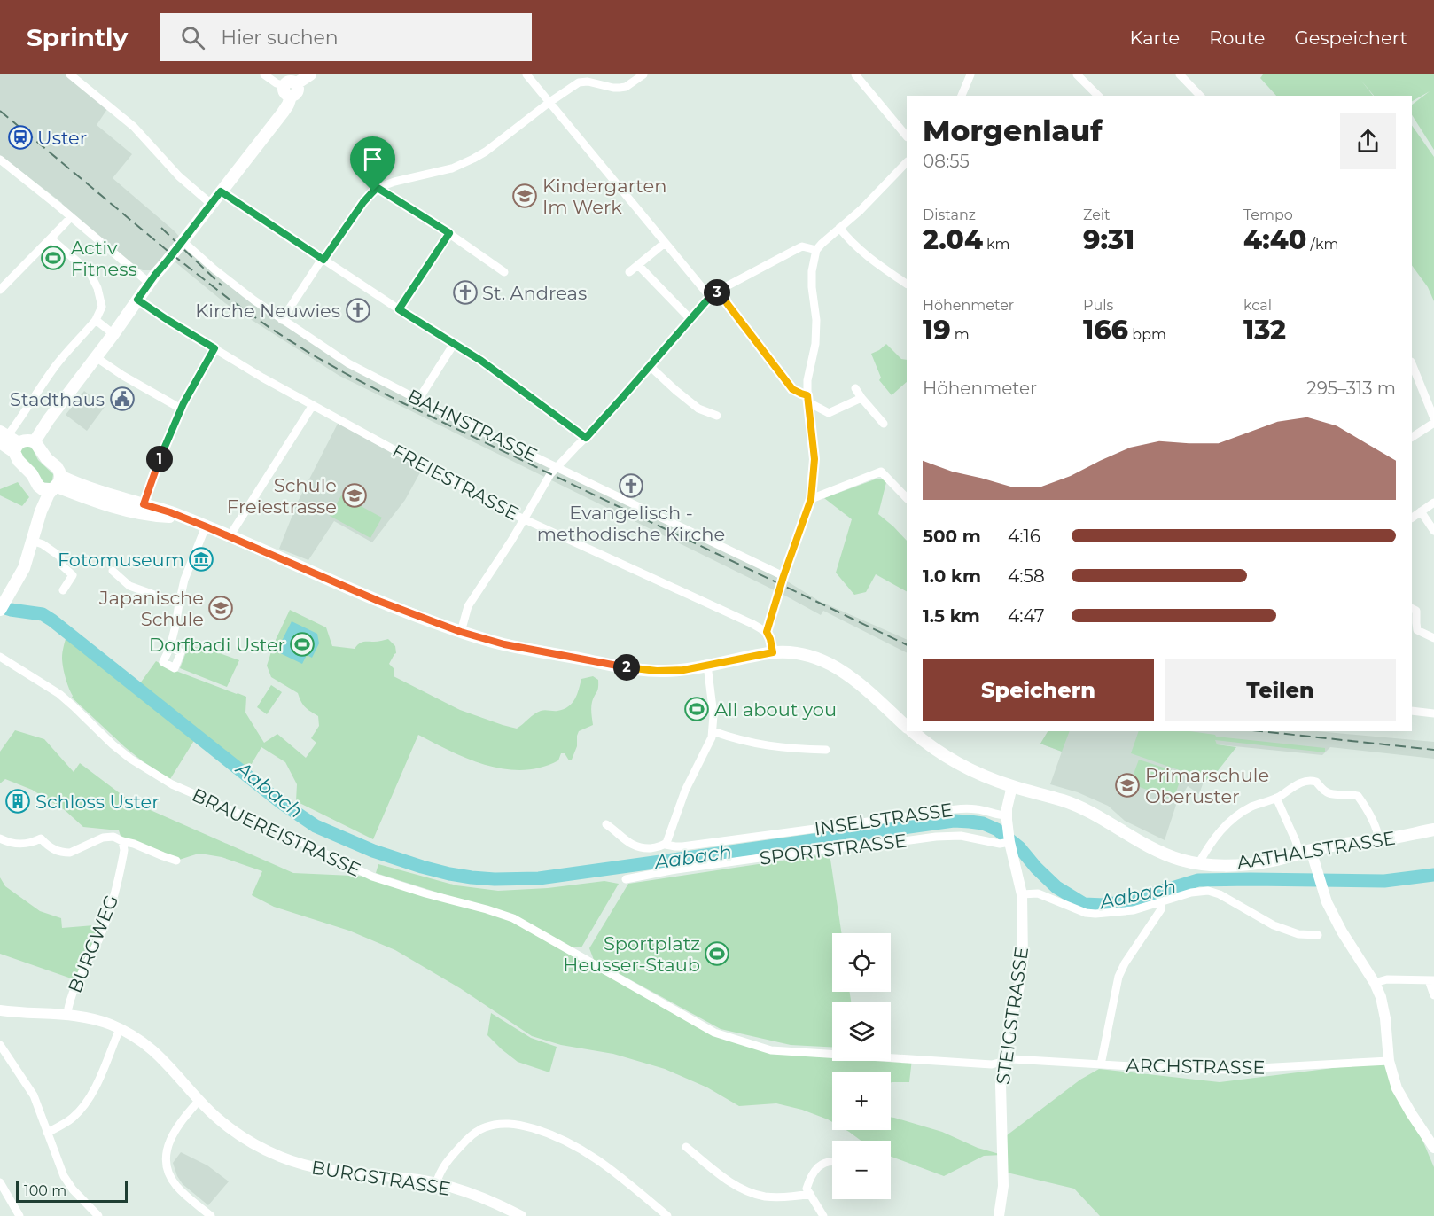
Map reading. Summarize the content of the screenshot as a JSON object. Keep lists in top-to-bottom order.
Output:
{
  "streets": {
    "main road": ["AATHALSTRASSE"],
    "street": [
      "BAHNSTRASSE",
      "FREIESTRASSE",
      "INSELSTRASSE",
      "BRAUEREISTRASSE",
      "SPORTSTRASSE",
      "BURGWEG",
      "STEIGSTRASSE",
      "ARCHSTRASSE",
      "BURGSTRASSE"
    ]
  },
  "crossings": [
    ["INSELSTRASSE", "STEIGSTRASSE"],
    ["BRAUEREISTRASSE", "STEIGSTRASSE"],
    ["BRAUEREISTRASSE", "ARCHSTRASSE"],
    ["SPORTSTRASSE", "STEIGSTRASSE"],
    ["AATHALSTRASSE", "STEIGSTRASSE"],
    ["BURGWEG", "BURGSTRASSE"],
    ["STEIGSTRASSE", "ARCHSTRASSE"]
  ],
  "water": ["Aabach"],
  "places": {
    "station": ["Uster"],
    "school or university": [
      "Kindergarten Im Werk",
      "Schule Freiestrasse",
      "Japanische Schule",
      "Primarschule Oberuster"
    ],
    "sports": [
      "Activ Fitness",
      "Dorfbadi Uster",
      "All about you",
      "Sportplatz Heusser-Staub"
    ],
    "church": ["St. Andreas", "Kirche Neuwies", "Evangelisch - methodische Kirche"],
    "public building": ["Stadthaus"],
    "museum": ["Fotomuseum"],
    "building": ["Schloss Uster"]
  },
  "scale_bar": "100 m",
  "page": {
    "header": "Sprintly",
    "search": "Hier suchen",
    "nav": ["Karte", "Route", "Gespeichert"],
    "heading": ["Morgenlauf", "08:55"],
    "stats": [
      ["Distanz", "2.04 km"],
      ["Zeit", "9:31"],
      ["Tempo", "4:40 /km"],
      ["Höhenmeter", "19 m"],
      ["Puls", "166 bpm"],
      ["kcal", "132"]
    ],
    "pins": ["3", "1", "2"],
    "chart": ["Höhenmeter", "295–313 m"],
    "list": [
      {
        "name": "500 m",
        "note": "4:16"
      },
      {
        "name": "1.0 km",
        "note": "4:58"
      },
      {
        "name": "1.5 km",
        "note": "4:47"
      }
    ],
    "buttons": ["Speichern", "Teilen"],
    "map_buttons": ["+", "−"],
    "scale": "100 m"
  }
}
